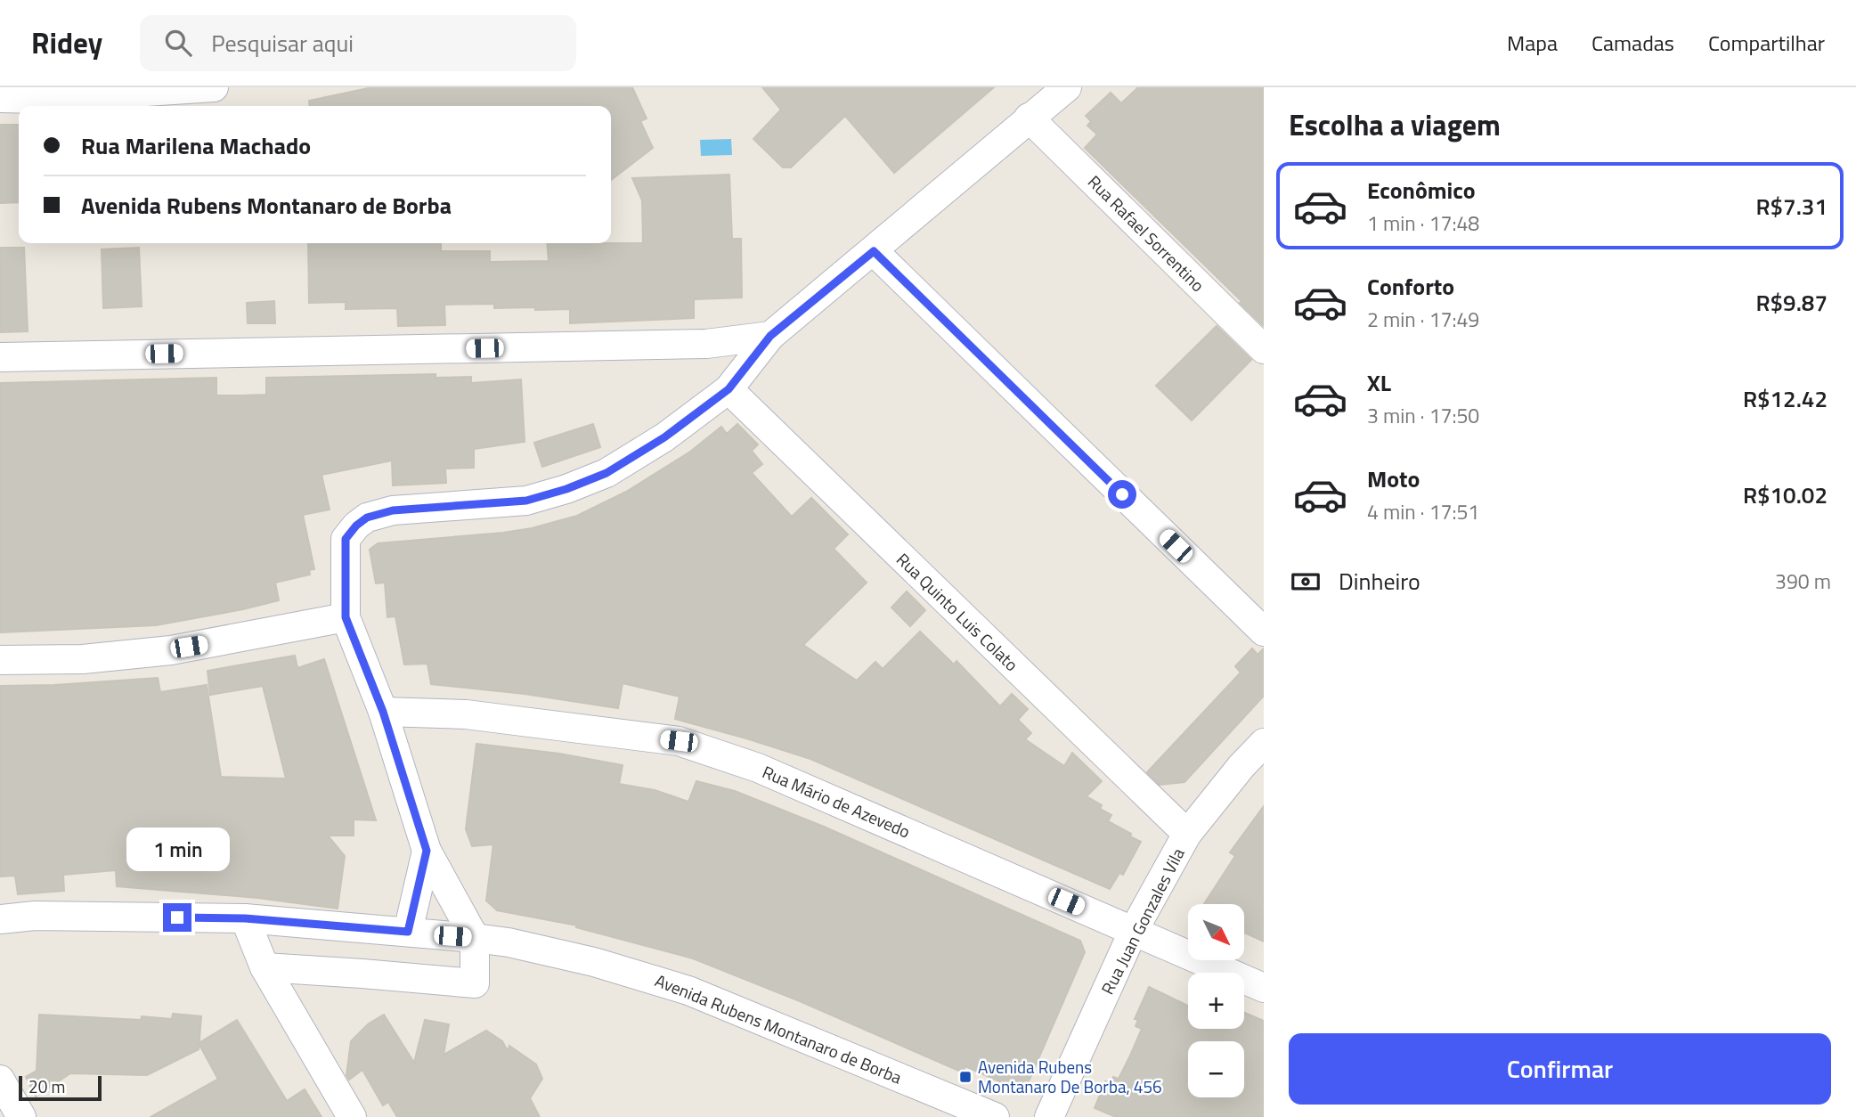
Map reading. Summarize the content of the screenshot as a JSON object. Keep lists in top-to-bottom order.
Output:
{
  "streets": {
    "street": [
      "Rua Rafael Sorrentino",
      "Rua Quinto Luis Colato",
      "Rua Mário de Azevedo",
      "Rua Juan Gonzales Vila",
      "Avenida Rubens Montanaro de Borba"
    ]
  },
  "crossings": [
    ["Rua Quinto Luis Colato", "Rua Juan Gonzales Vila"],
    ["Rua Mário de Azevedo", "Rua Juan Gonzales Vila"]
  ],
  "places": {
    "transit": ["Avenida Rubens Montanaro De Borba, 456"]
  },
  "scale_bar": "20 m",
  "north": "bottom right",
  "page": {
    "header": "Ridey",
    "search": "Pesquisar aqui",
    "nav": ["Mapa", "Camadas", "Compartilhar"],
    "heading": "Escolha a viagem",
    "banner": ["Rua Marilena Machado", "Avenida Rubens Montanaro de Borba"],
    "list": [
      {
        "name": "Econômico",
        "note": "1 min · 17:48",
        "value": "R$7.31"
      },
      {
        "name": "Conforto",
        "note": "2 min · 17:49",
        "value": "R$9.87"
      },
      {
        "name": "XL",
        "note": "3 min · 17:50",
        "value": "R$12.42"
      },
      {
        "name": "Moto",
        "note": "4 min · 17:51",
        "value": "R$10.02"
      }
    ],
    "pay": ["Dinheiro", "390 m"],
    "bubble": "1 min",
    "map_buttons": ["+", "−"],
    "buttons": "Confirmar",
    "scale": "20 m"
  }
}
